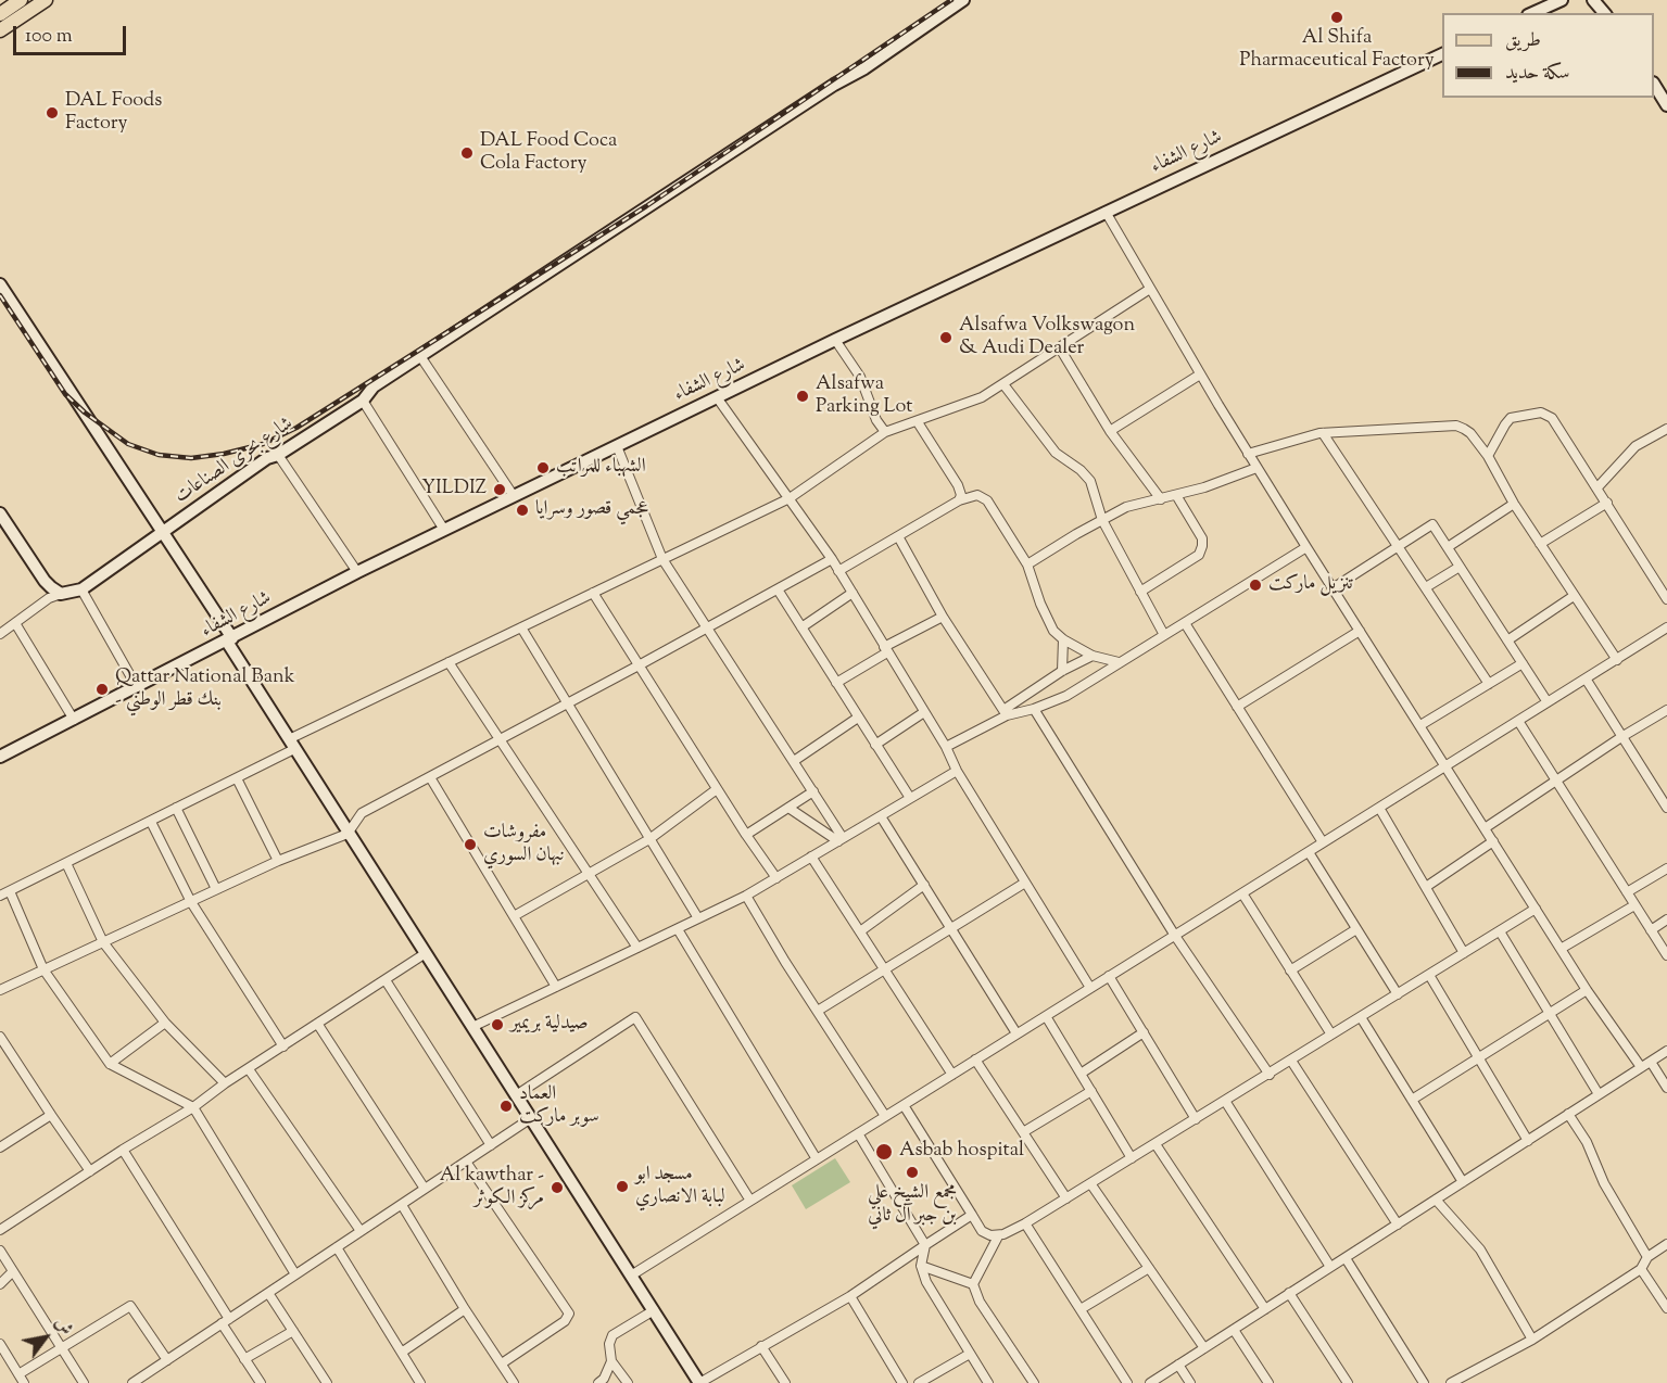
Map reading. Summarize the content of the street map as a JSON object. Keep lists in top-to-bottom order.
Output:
{
  "streets": {
    "street": ["شارع الشفاء", "شارع بحرى الصناعات"]
  },
  "places": [
    "Al Shifa Pharmaceutical Factory",
    "DAL Foods Factory",
    "DAL Food Coca Cola Factory",
    "Alsafwa Volkswagon & Audi Dealer",
    "Alsafwa Parking Lot",
    "الشهباء للمراتب",
    "YILDIZ",
    "عجمي قصور وسرايا",
    "تنزيل ماركت",
    "Qattar National Bank - بنك قطر الوطني",
    "مفروشات نبهان السوري",
    "صيدلية بريمير",
    "العماد سوبر ماركت",
    "Asbab hospital",
    "مجمع الشيخ علي بن جبر آل ثاني",
    "مسجد ابو لبابة الانصاري",
    "Al kawthar - مركز الكوثر"
  ],
  "legend": ["طريق", "سكة حديد"],
  "scale_bar": "100 m",
  "north": "top right"
}
